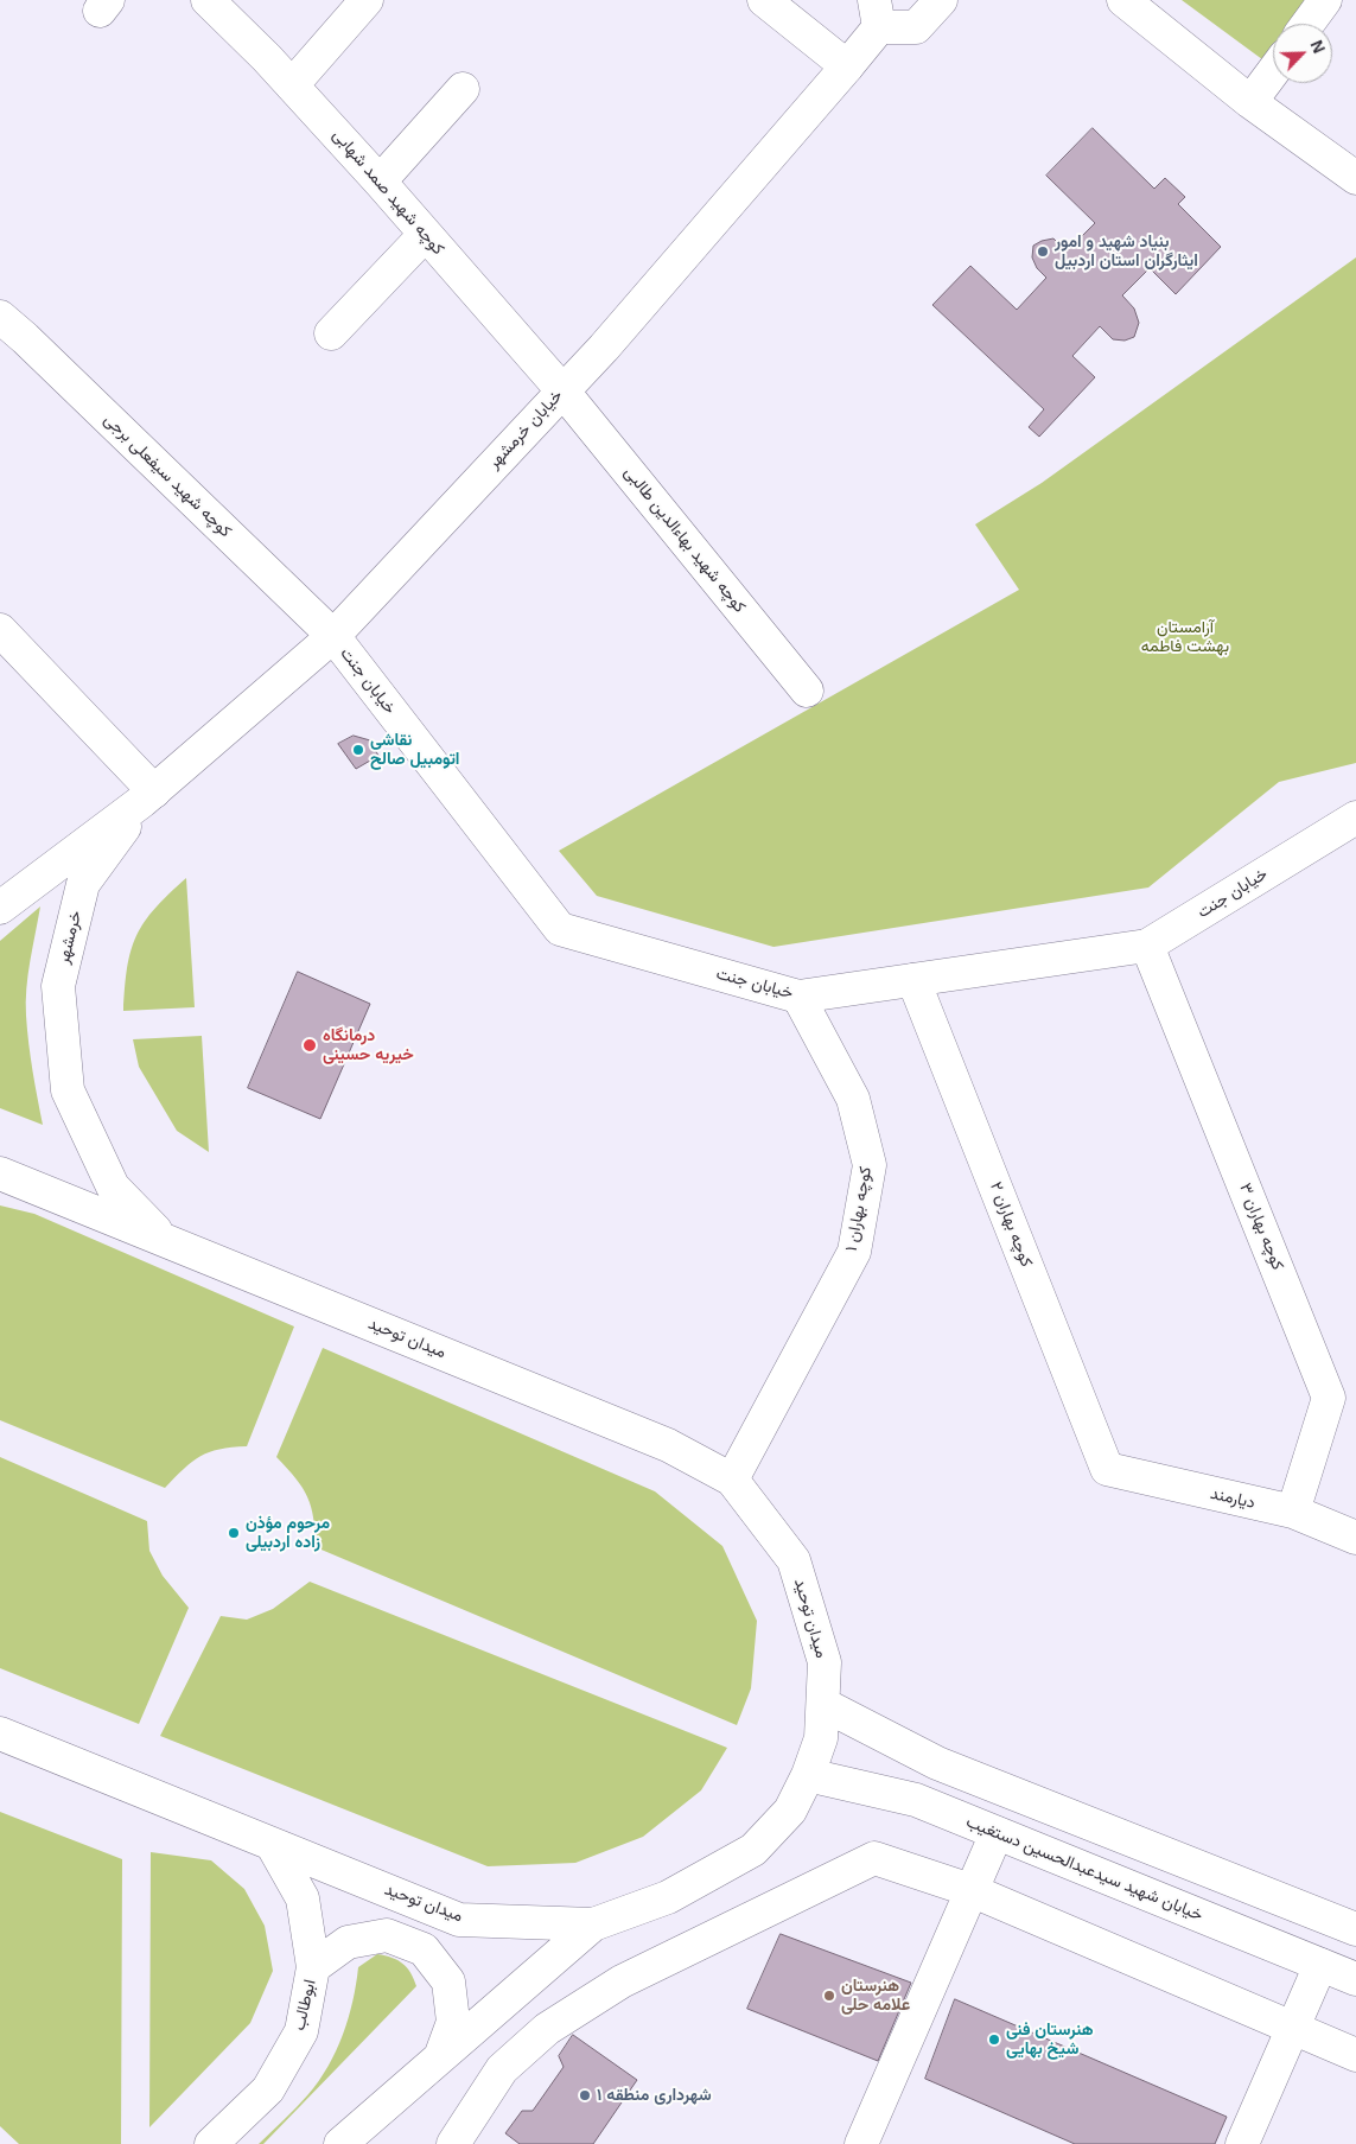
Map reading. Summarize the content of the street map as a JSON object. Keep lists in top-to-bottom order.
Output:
{
  "streets": {
    "street": [
      "کوچه شهید صمد شهابی",
      "خیابان خرمشهر",
      "کوچه شهید سیفعلی برجی",
      "کوچه شهید بهاءالدین طالبی",
      "خیابان جنت",
      "خرمشهر",
      "کوچه بهاران ۱",
      "کوچه بهاران ۲",
      "کوچه بهاران ۳",
      "میدان توحید",
      "دیارمند",
      "خیابان شهید سیدعبدالحسین دستغیب",
      "ابوطالب"
    ]
  },
  "crossings": [
    ["کوچه شهید صمد شهابی", "خیابان خرمشهر"],
    ["کوچه شهید صمد شهابی", "کوچه شهید بهاءالدین طالبی"],
    ["خیابان خرمشهر", "کوچه شهید سیفعلی برجی"],
    ["خیابان خرمشهر", "کوچه شهید بهاءالدین طالبی"],
    ["خیابان خرمشهر", "خیابان جنت"],
    ["خیابان خرمشهر", "خرمشهر"],
    ["کوچه شهید سیفعلی برجی", "خیابان جنت"],
    ["خیابان جنت", "کوچه بهاران ۱"],
    ["خیابان جنت", "کوچه بهاران ۲"],
    ["خیابان جنت", "کوچه بهاران ۳"],
    ["خرمشهر", "میدان توحید"],
    ["کوچه بهاران ۱", "میدان توحید"],
    ["کوچه بهاران ۲", "دیارمند"],
    ["کوچه بهاران ۳", "دیارمند"],
    ["میدان توحید", "خیابان شهید سیدعبدالحسین دستغیب"],
    ["میدان توحید", "ابوطالب"]
  ],
  "parks": ["آرامستان بهشت فاطمه"],
  "places": [
    "بنیاد شهید و امور ایثارگران استان اردبیل",
    "نقاشی اتومبیل صالح",
    "درمانگاه خیریه حسینی",
    "مرحوم مؤذن زاده اردبیلی",
    "هنرستان علامه حلی",
    "هنرستان فنی شیخ بهایی",
    "شهرداری منطقه ۱"
  ],
  "north": "top right"
}
